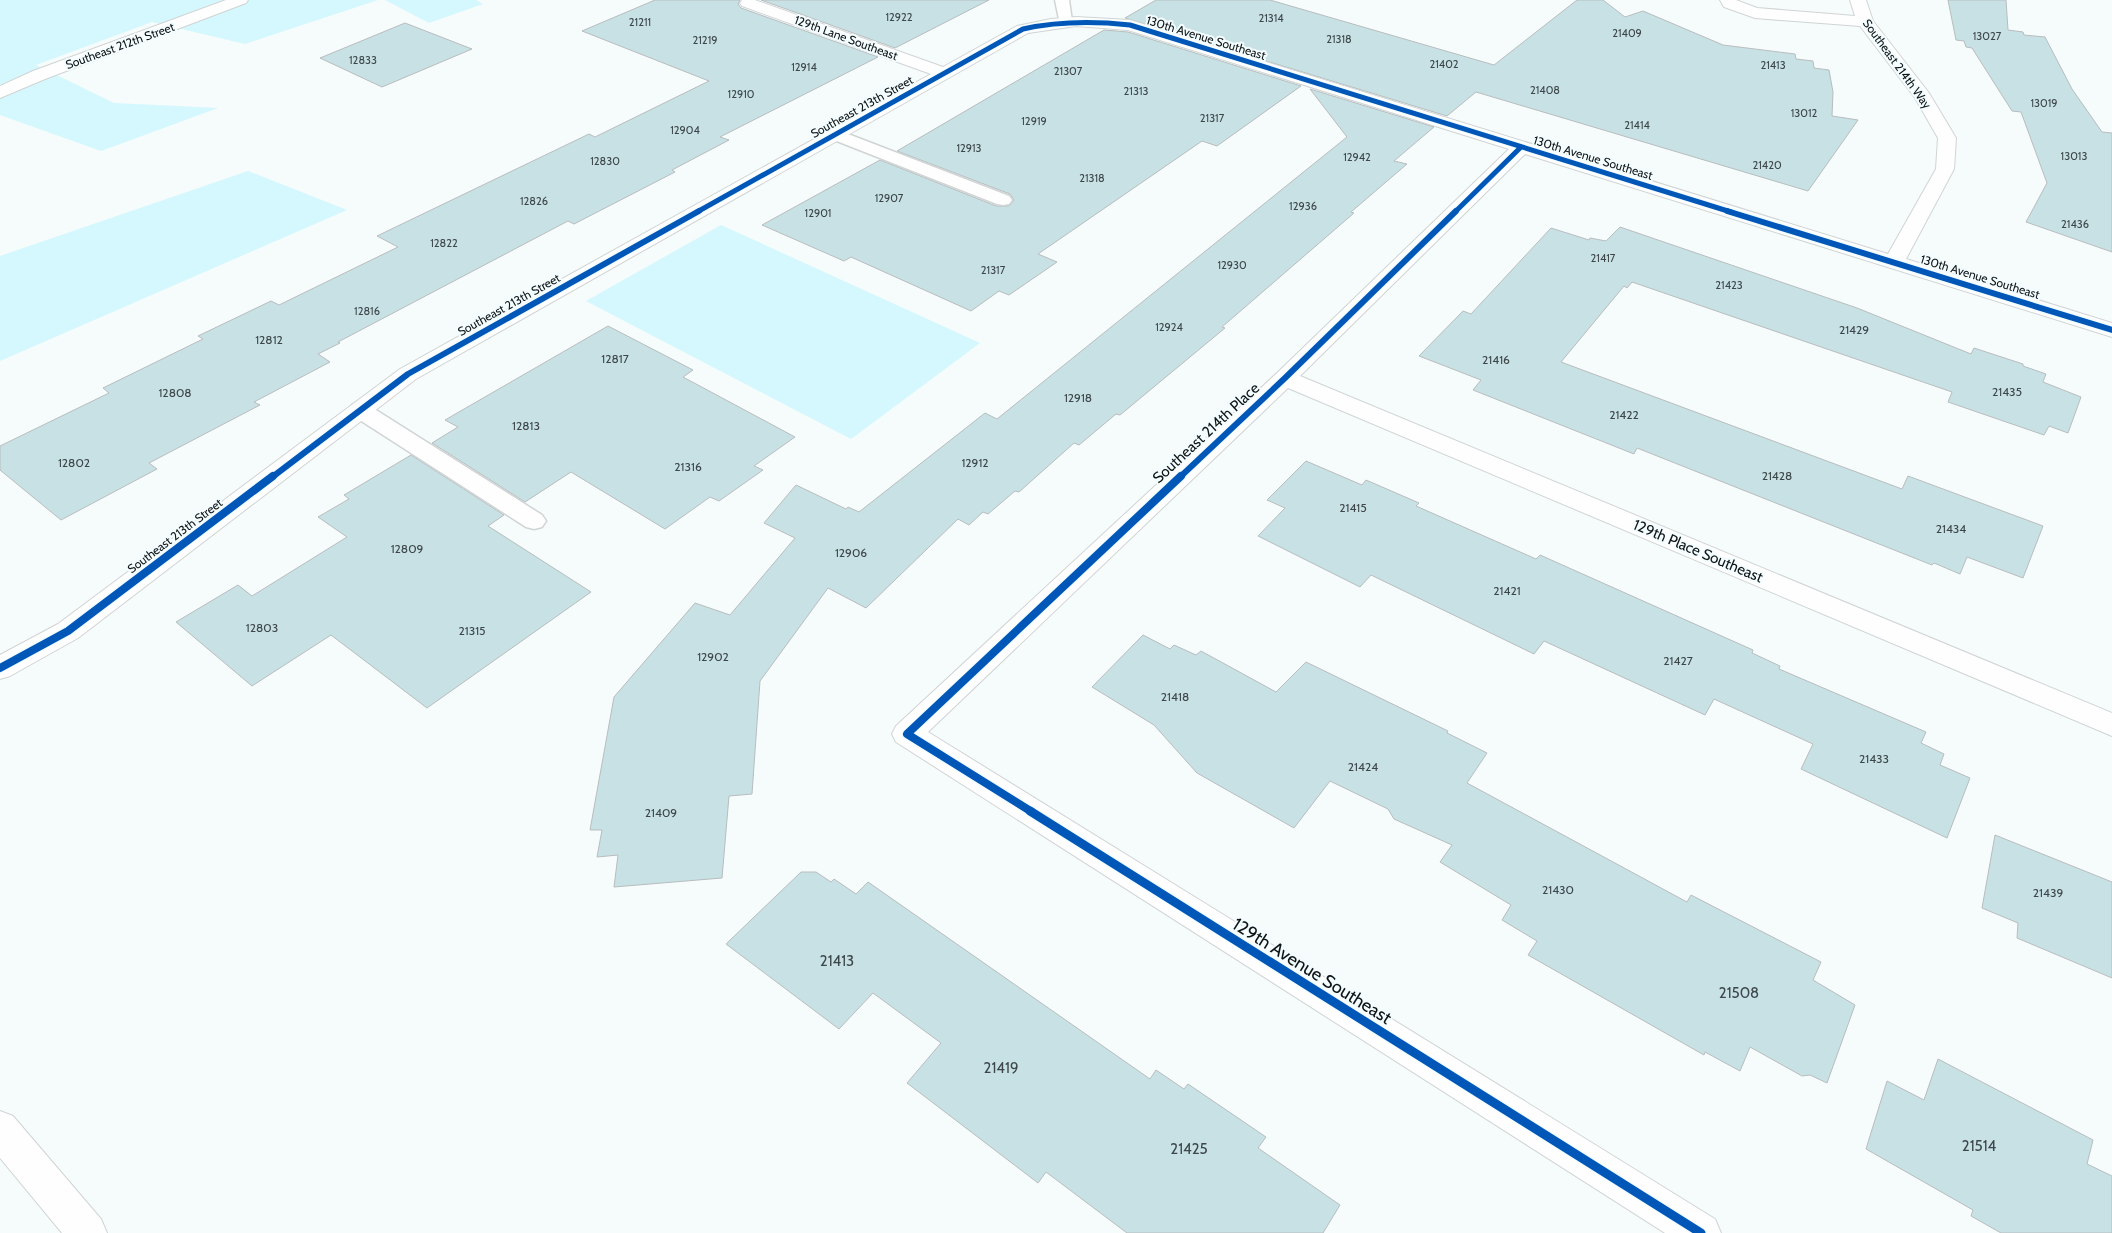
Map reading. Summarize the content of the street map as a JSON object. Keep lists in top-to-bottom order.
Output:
{
  "streets": {
    "street": [
      "129th Lane Southeast",
      "130th Avenue Southeast",
      "Southeast 212th Street",
      "Southeast 214th Way",
      "Southeast 213th Street",
      "Southeast 214th Place",
      "129th Place Southeast",
      "129th Avenue Southeast"
    ]
  },
  "crossings": [
    ["129th Lane Southeast", "Southeast 213th Street"],
    ["130th Avenue Southeast", "Southeast 214th Way"],
    ["130th Avenue Southeast", "Southeast 213th Street"],
    ["130th Avenue Southeast", "Southeast 214th Place"],
    ["Southeast 214th Place", "129th Place Southeast"],
    ["Southeast 214th Place", "129th Avenue Southeast"]
  ],
  "house_numbers": [
    "12922",
    "21314",
    "21211",
    "21409",
    "13027",
    "21318",
    "21219",
    "12833",
    "21402",
    "21413",
    "12914",
    "21307",
    "21408",
    "21313",
    "12910",
    "13019",
    "13012",
    "21317",
    "12919",
    "21414",
    "12904",
    "12913",
    "13013",
    "12942",
    "12830",
    "21420",
    "21318",
    "12907",
    "12826",
    "12936",
    "12901",
    "21436",
    "12822",
    "21417",
    "12930",
    "21317",
    "21423",
    "12816",
    "12924",
    "21429",
    "12812",
    "12817",
    "21416",
    "21435",
    "12808",
    "12918",
    "21422",
    "12813",
    "12802",
    "12912",
    "21316",
    "21428",
    "21415",
    "21434",
    "12809",
    "12906",
    "21421",
    "12803",
    "21315",
    "12902",
    "21427",
    "21418",
    "21433",
    "21424",
    "21409",
    "21430",
    "21439",
    "21413",
    "21508",
    "21419",
    "21514",
    "21425"
  ]
}
